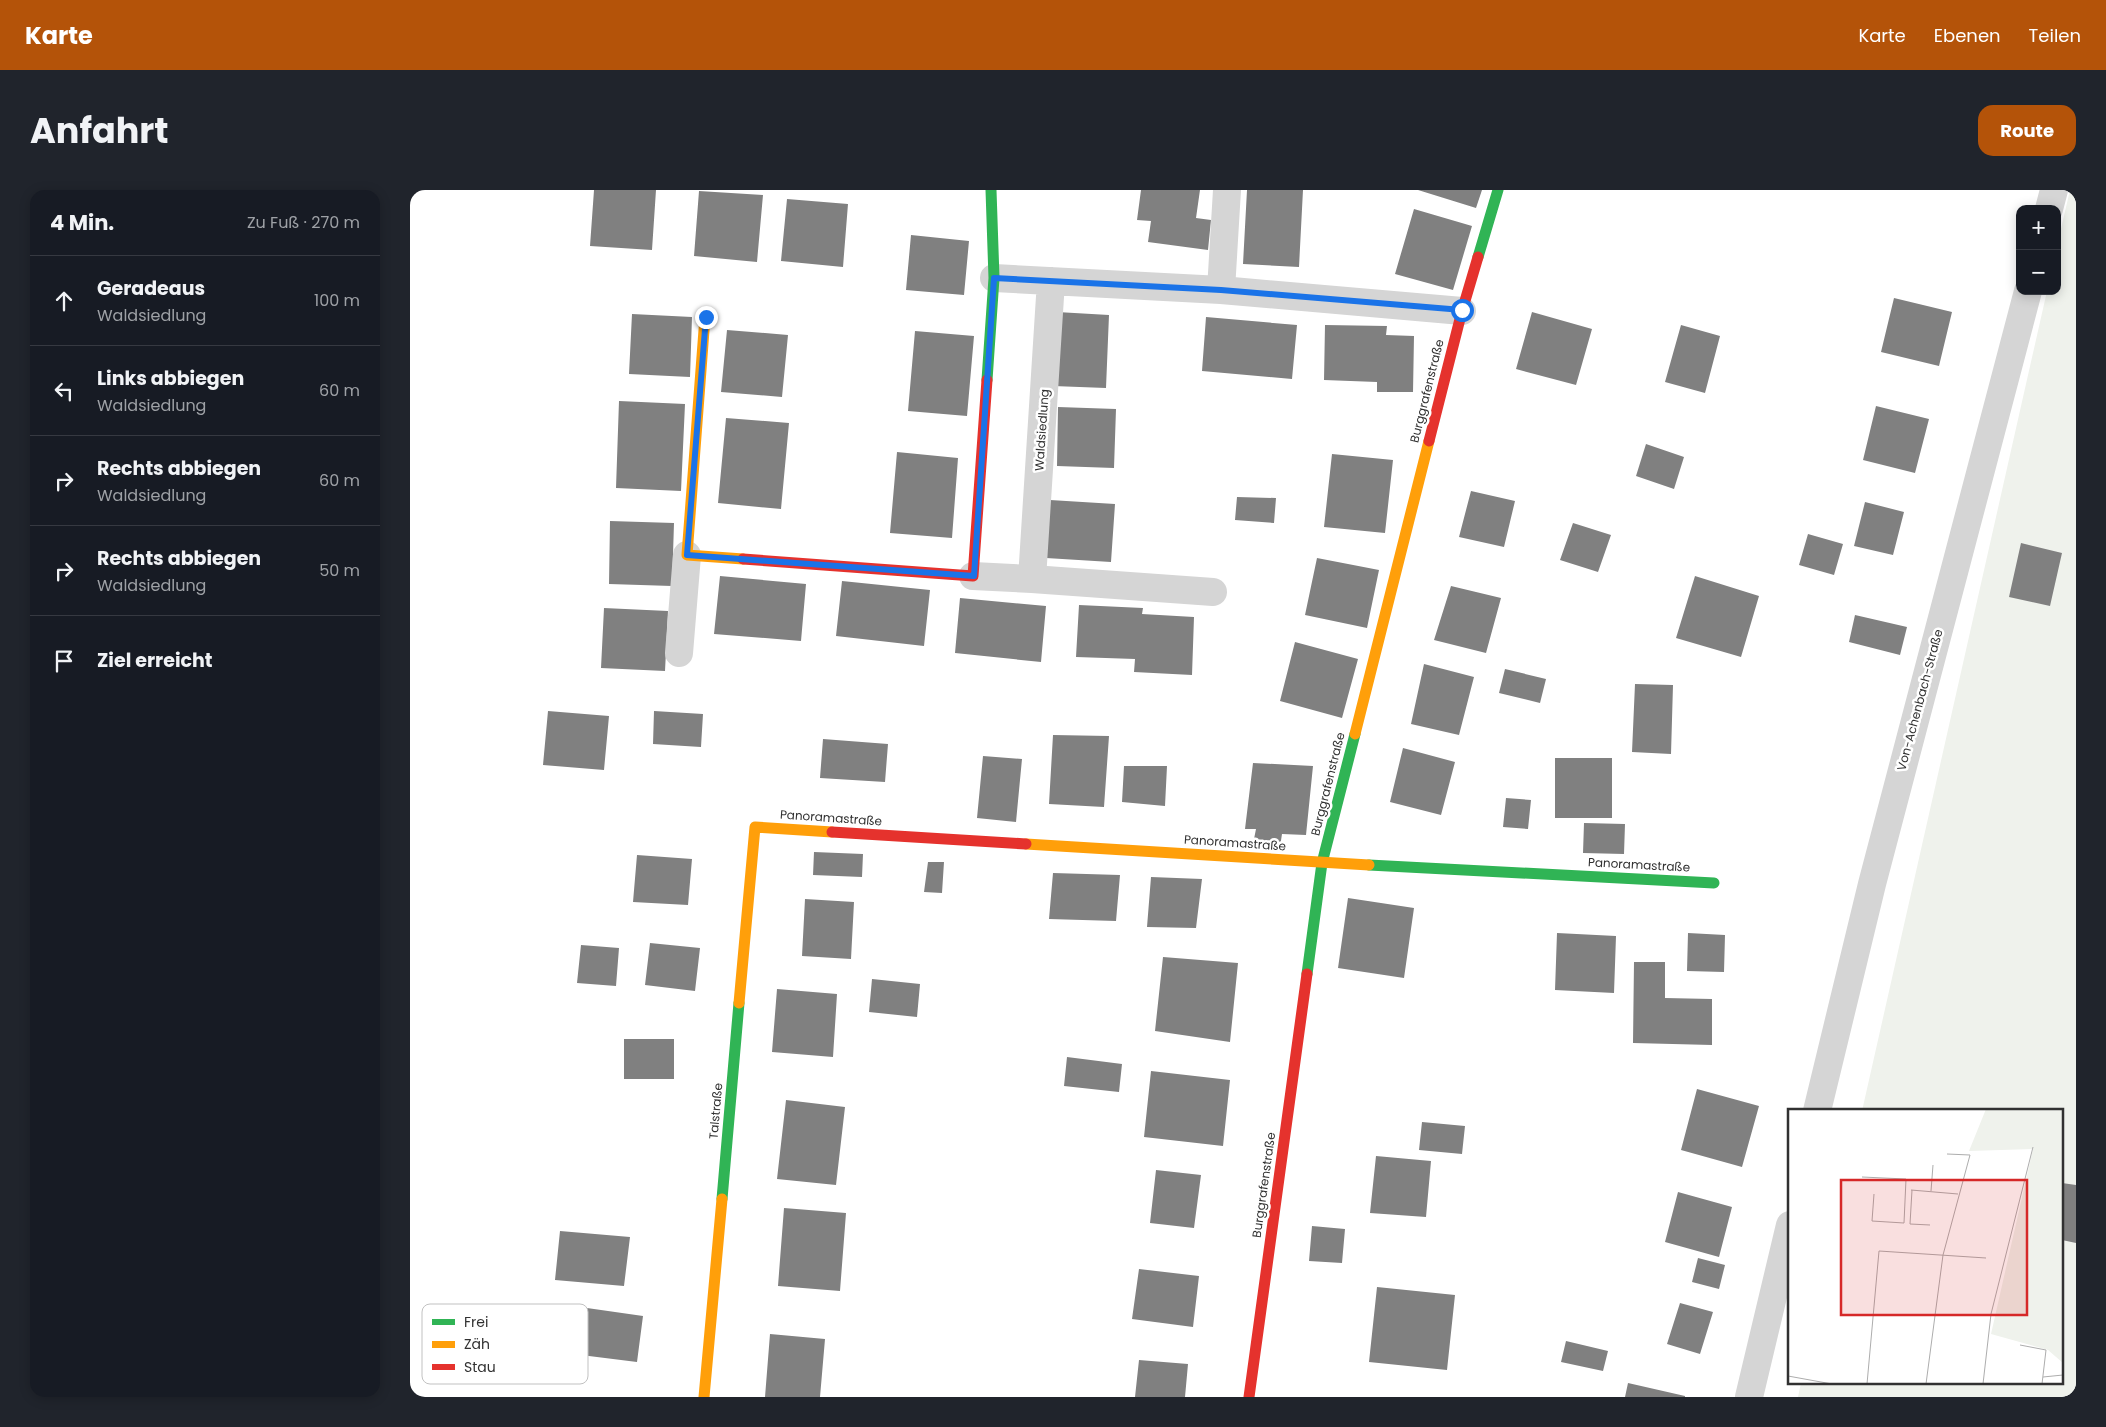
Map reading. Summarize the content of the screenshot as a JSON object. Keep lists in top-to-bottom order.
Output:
{
  "streets": {
    "street": [
      "Burggrafenstraße",
      "Waldsiedlung",
      "Von-Achenbach-Straße",
      "Panoramastraße",
      "Talstraße"
    ]
  },
  "crossings": [
    ["Burggrafenstraße", "Panoramastraße"],
    ["Panoramastraße", "Talstraße"]
  ],
  "legend": ["Frei", "Zäh", "Stau"],
  "page": {
    "header": "Karte",
    "nav": ["Karte", "Ebenen", "Teilen"],
    "title": "Anfahrt",
    "buttons": "Route",
    "heading": ["4 Min.", "Zu Fuß · 270 m"],
    "map_buttons": ["+", "−"],
    "list": [
      ["Geradeaus", "Waldsiedlung", "100 m"],
      ["Links abbiegen", "Waldsiedlung", "60 m"],
      ["Rechts abbiegen", "Waldsiedlung", "60 m"],
      ["Rechts abbiegen", "Waldsiedlung", "50 m"],
      "Ziel erreicht"
    ]
  }
}
